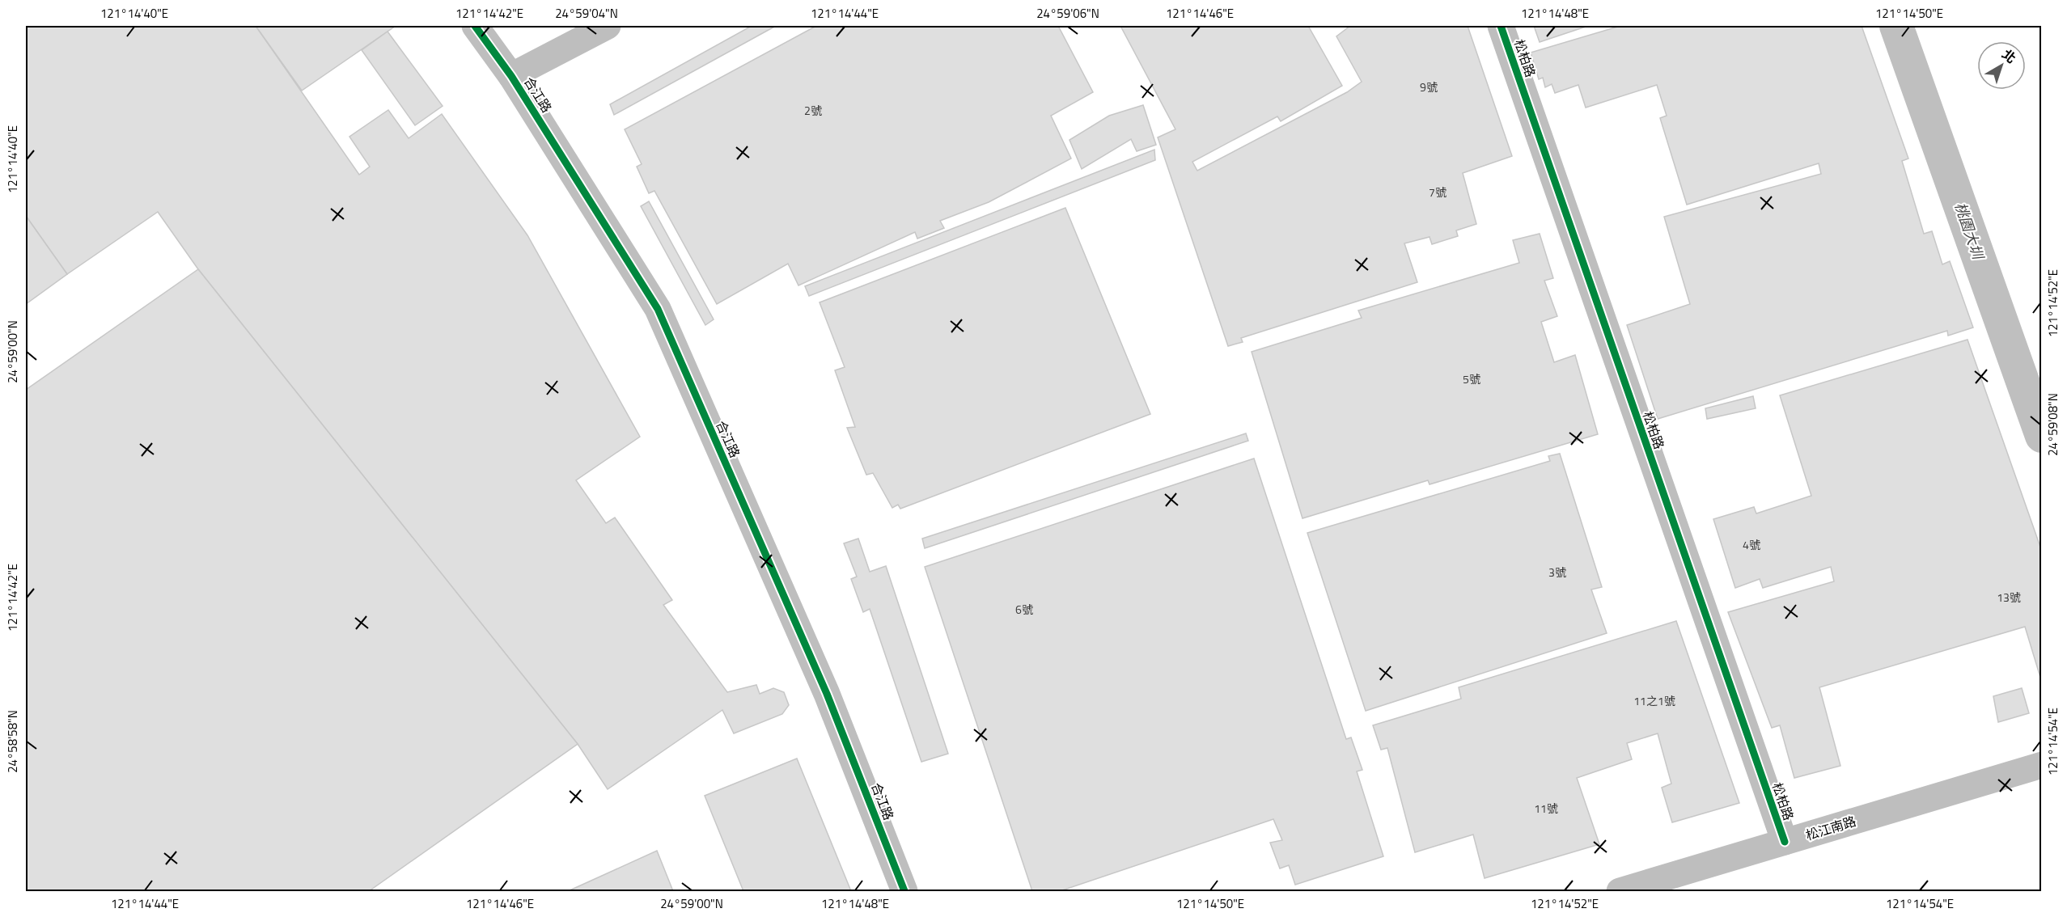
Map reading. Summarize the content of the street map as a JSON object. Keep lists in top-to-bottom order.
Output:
{
  "streets": {
    "street": ["松柏路", "合江路", "松江南路"]
  },
  "crossings": [
    ["松柏路", "松江南路"]
  ],
  "water": ["桃園大圳"],
  "house_numbers": [
    "9號",
    "2號",
    "7號",
    "5號",
    "4號",
    "3號",
    "13號",
    "6號",
    "11之1號",
    "11號"
  ],
  "north": "top right",
  "coordinates": [
    "121°14'40\"E",
    "121°14'42\"E",
    "24°59'04\"N",
    "121°14'44\"E",
    "24°59'06\"N",
    "121°14'46\"E",
    "121°14'48\"E",
    "121°14'50\"E",
    "121°14'52\"E",
    "24°59'00\"N",
    "24°59'08\"N",
    "24°58'58\"N",
    "121°14'54\"E"
  ]
}
